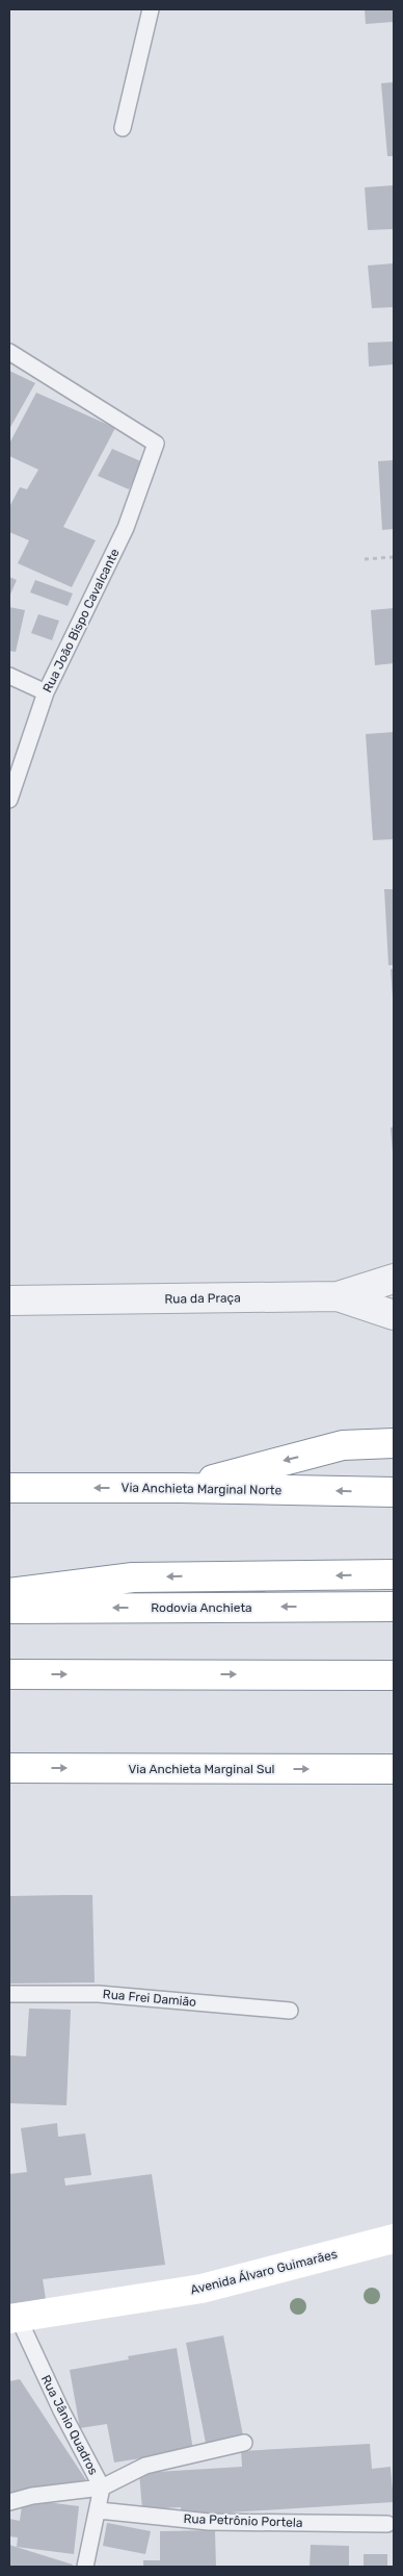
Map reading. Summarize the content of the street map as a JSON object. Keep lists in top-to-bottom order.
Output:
{
  "streets": {
    "main road": [
      "Via Anchieta Marginal Norte",
      "Rodovia Anchieta",
      "Via Anchieta Marginal Sul",
      "Avenida Álvaro Guimarães"
    ],
    "street": ["Rua da Praça"],
    "lane": [
      "Rua João Bispo Cavalcante",
      "Rua Frei Damião",
      "Rua Jânio Quadros",
      "Rua Petrônio Portela"
    ]
  },
  "crossings": [
    ["Avenida Álvaro Guimarães", "Rua Jânio Quadros"],
    ["Rua Jânio Quadros", "Rua Petrônio Portela"]
  ]
}
